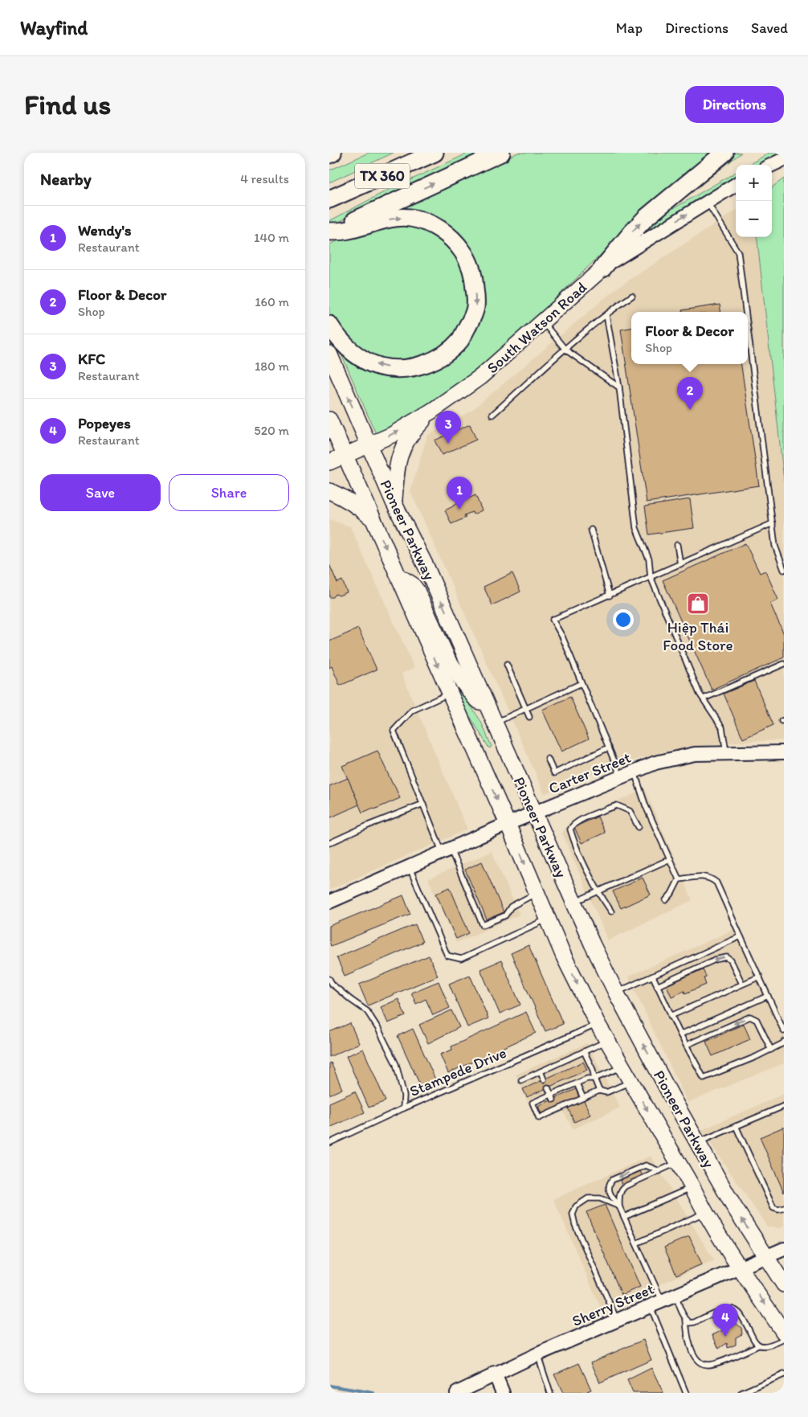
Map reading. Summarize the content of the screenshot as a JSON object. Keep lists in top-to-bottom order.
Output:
{
  "streets": {
    "highway": ["TX 360"],
    "main road": ["South Watson Road", "Pioneer Parkway"],
    "street": ["Carter Street", "Sherry Street"],
    "lane": ["Stampede Drive"]
  },
  "crossings": [
    ["South Watson Road", "Pioneer Parkway"],
    ["Pioneer Parkway", "Carter Street"],
    ["Pioneer Parkway", "Stampede Drive"],
    ["Pioneer Parkway", "Sherry Street"]
  ],
  "one_way": ["South Watson Road"],
  "places": {
    "shop": ["Hiệp Thái Food Store"]
  },
  "page": {
    "header": "Wayfind",
    "nav": ["Map", "Directions", "Saved"],
    "buttons": [
      "Directions",
      ["Save", "Share"]
    ],
    "title": "Find us",
    "heading": ["Nearby", "4 results"],
    "map_buttons": ["+", "−"],
    "list": [
      {
        "mark": "1",
        "name": "Wendy's",
        "note": "Restaurant",
        "value": "140 m"
      },
      {
        "mark": "2",
        "name": "Floor & Decor",
        "note": "Shop",
        "value": "160 m"
      },
      {
        "mark": "3",
        "name": "KFC",
        "note": "Restaurant",
        "value": "180 m"
      },
      {
        "mark": "4",
        "name": "Popeyes",
        "note": "Restaurant",
        "value": "520 m"
      }
    ],
    "popup": ["Floor & Decor", "Shop"],
    "pins": [
      "2",
      "3",
      "1",
      "4"
    ]
  }
}
